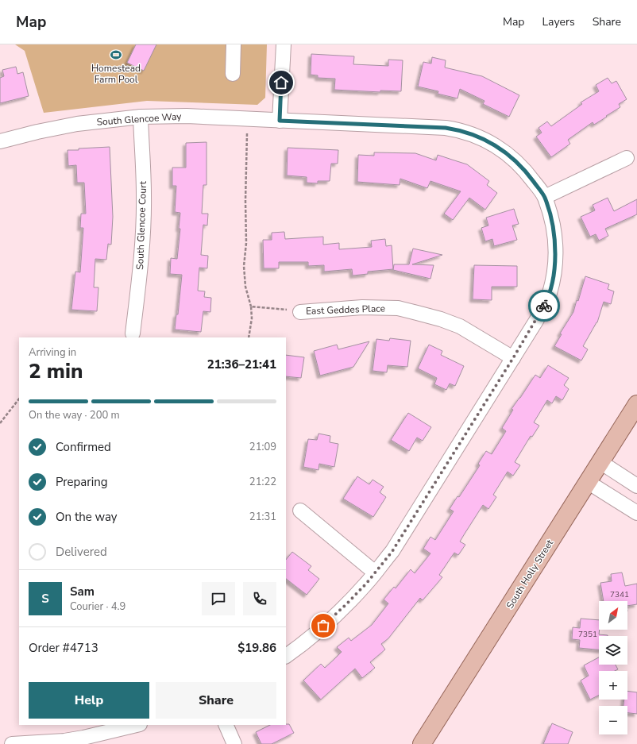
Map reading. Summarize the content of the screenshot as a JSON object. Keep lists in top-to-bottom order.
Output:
{
  "streets": {
    "main road": ["South Holly Street"],
    "street": ["South Glencoe Way", "South Glencoe Court", "East Geddes Place"]
  },
  "crossings": [
    ["South Glencoe Way", "South Glencoe Court"]
  ],
  "places": {
    "sports": ["Homestead Farm Pool"]
  },
  "house_numbers": ["7341", "7351"],
  "north": "top right",
  "page": {
    "header": "Map",
    "nav": ["Map", "Layers", "Share"],
    "heading": ["2 min", "Arriving in", "21:36–21:41"],
    "panel": [
      "Sam",
      "Courier · 4.9",
      "Order #4713",
      "$19.86"
    ],
    "bar": "On the way · 200 m",
    "list": [
      ["Confirmed", "21:09"],
      ["Preparing", "21:22"],
      ["On the way", "21:31"],
      "Delivered"
    ],
    "round": "S",
    "map_buttons": ["+", "−"],
    "buttons": ["Help", "Share"]
  }
}
